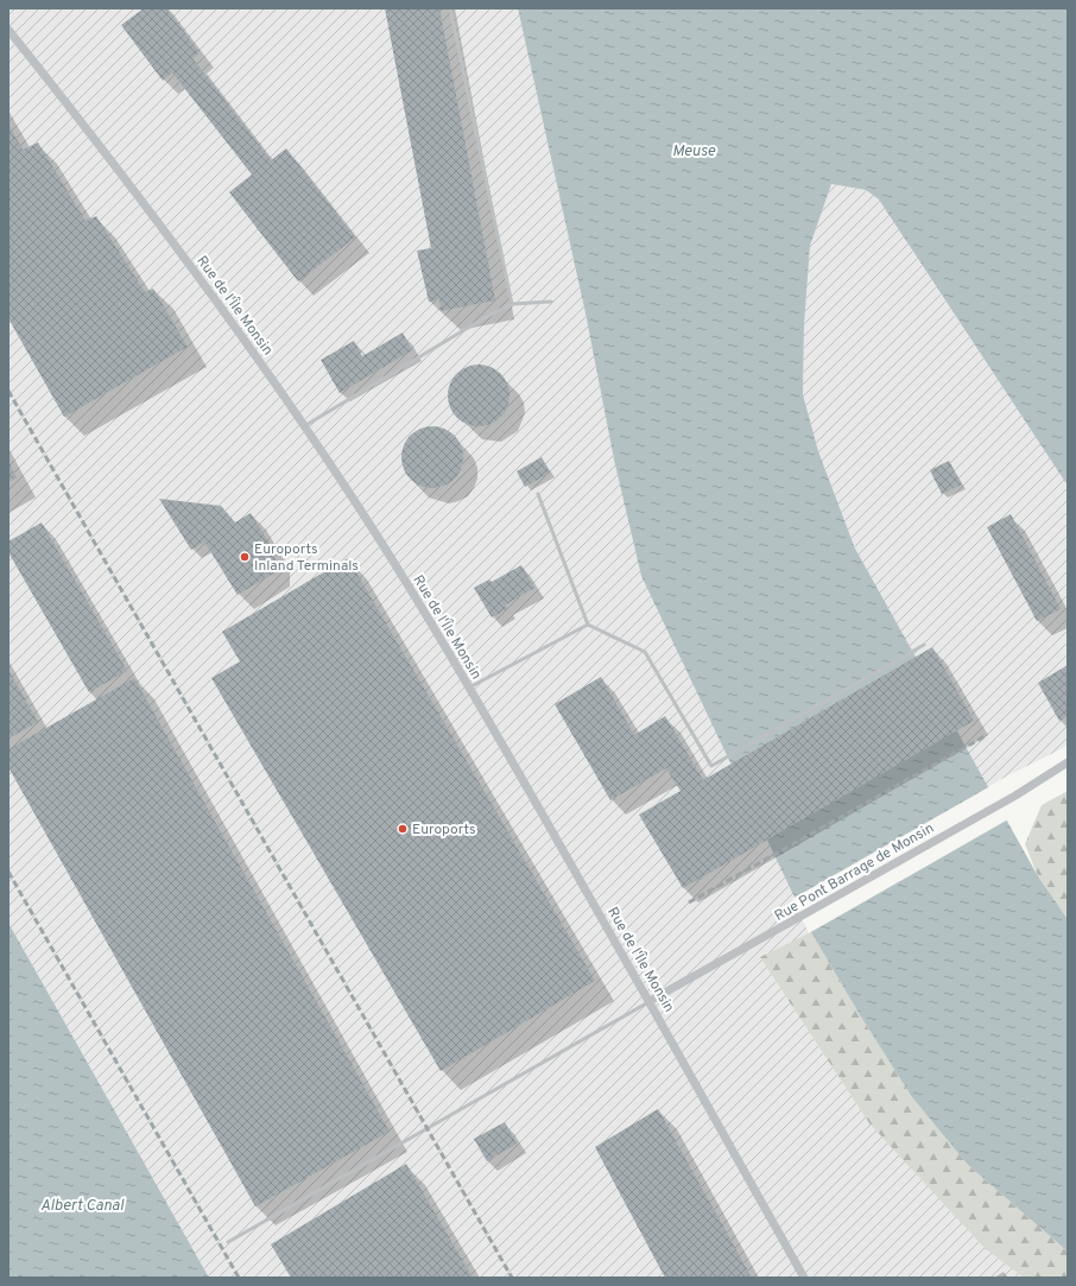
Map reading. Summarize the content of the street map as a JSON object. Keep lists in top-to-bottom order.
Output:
{
  "streets": {
    "street": ["Rue de l'Île Monsin", "Rue Pont Barrage de Monsin"]
  },
  "crossings": [
    ["Rue de l'Île Monsin", "Rue Pont Barrage de Monsin"]
  ],
  "water": ["Meuse", "Albert Canal"],
  "places": ["Euroports Inland Terminals", "Euroports"]
}
